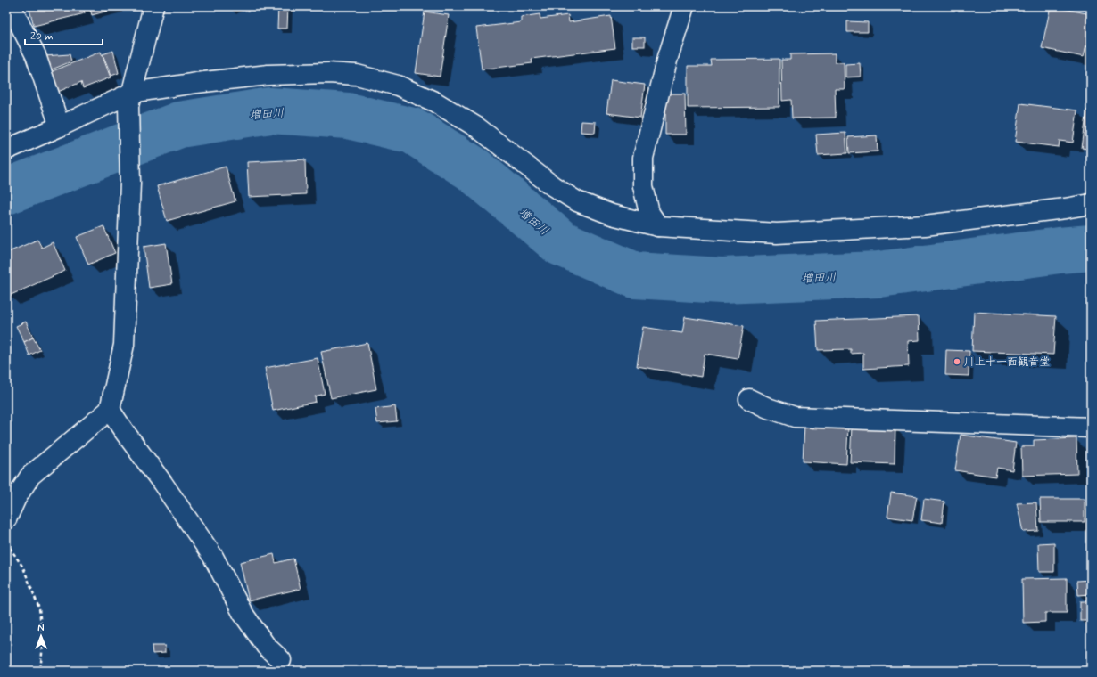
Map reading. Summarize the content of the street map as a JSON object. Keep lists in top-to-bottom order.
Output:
{
  "water": ["増田川"],
  "places": ["川上十一面観音堂"],
  "scale_bar": "20 m",
  "north": "top"
}
